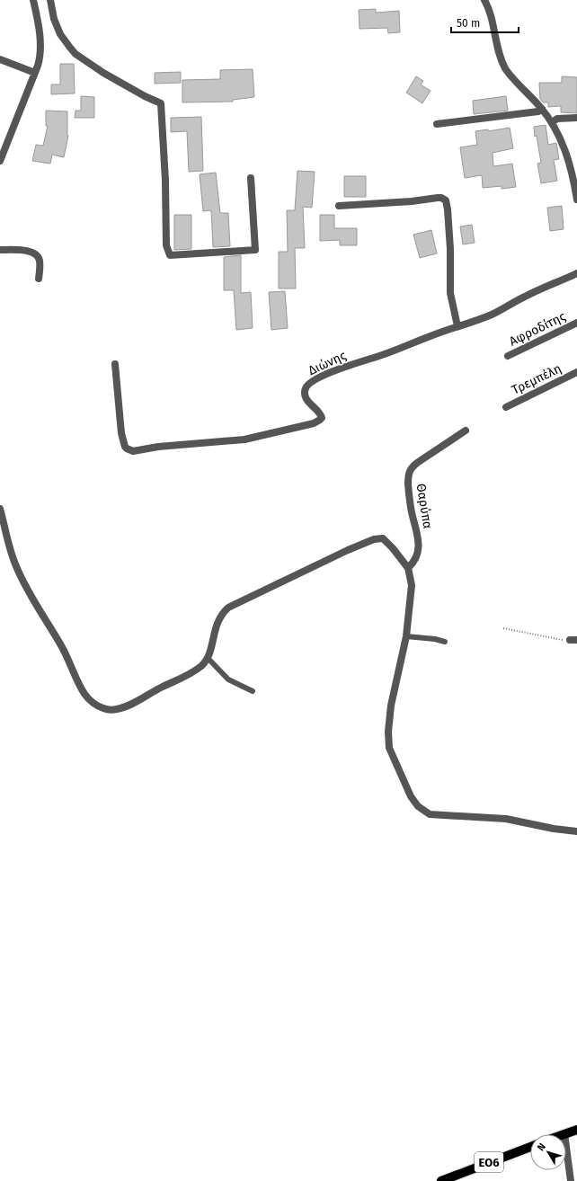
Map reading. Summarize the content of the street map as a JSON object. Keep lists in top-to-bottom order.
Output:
{
  "streets": {
    "main road": ["ΕΟ6"],
    "street": [
      "Αφροδίτης",
      "Διώνης",
      "Τρεμπέλη",
      "Θαρύπα"
    ]
  },
  "scale_bar": "50 m",
  "north": "top left"
}
